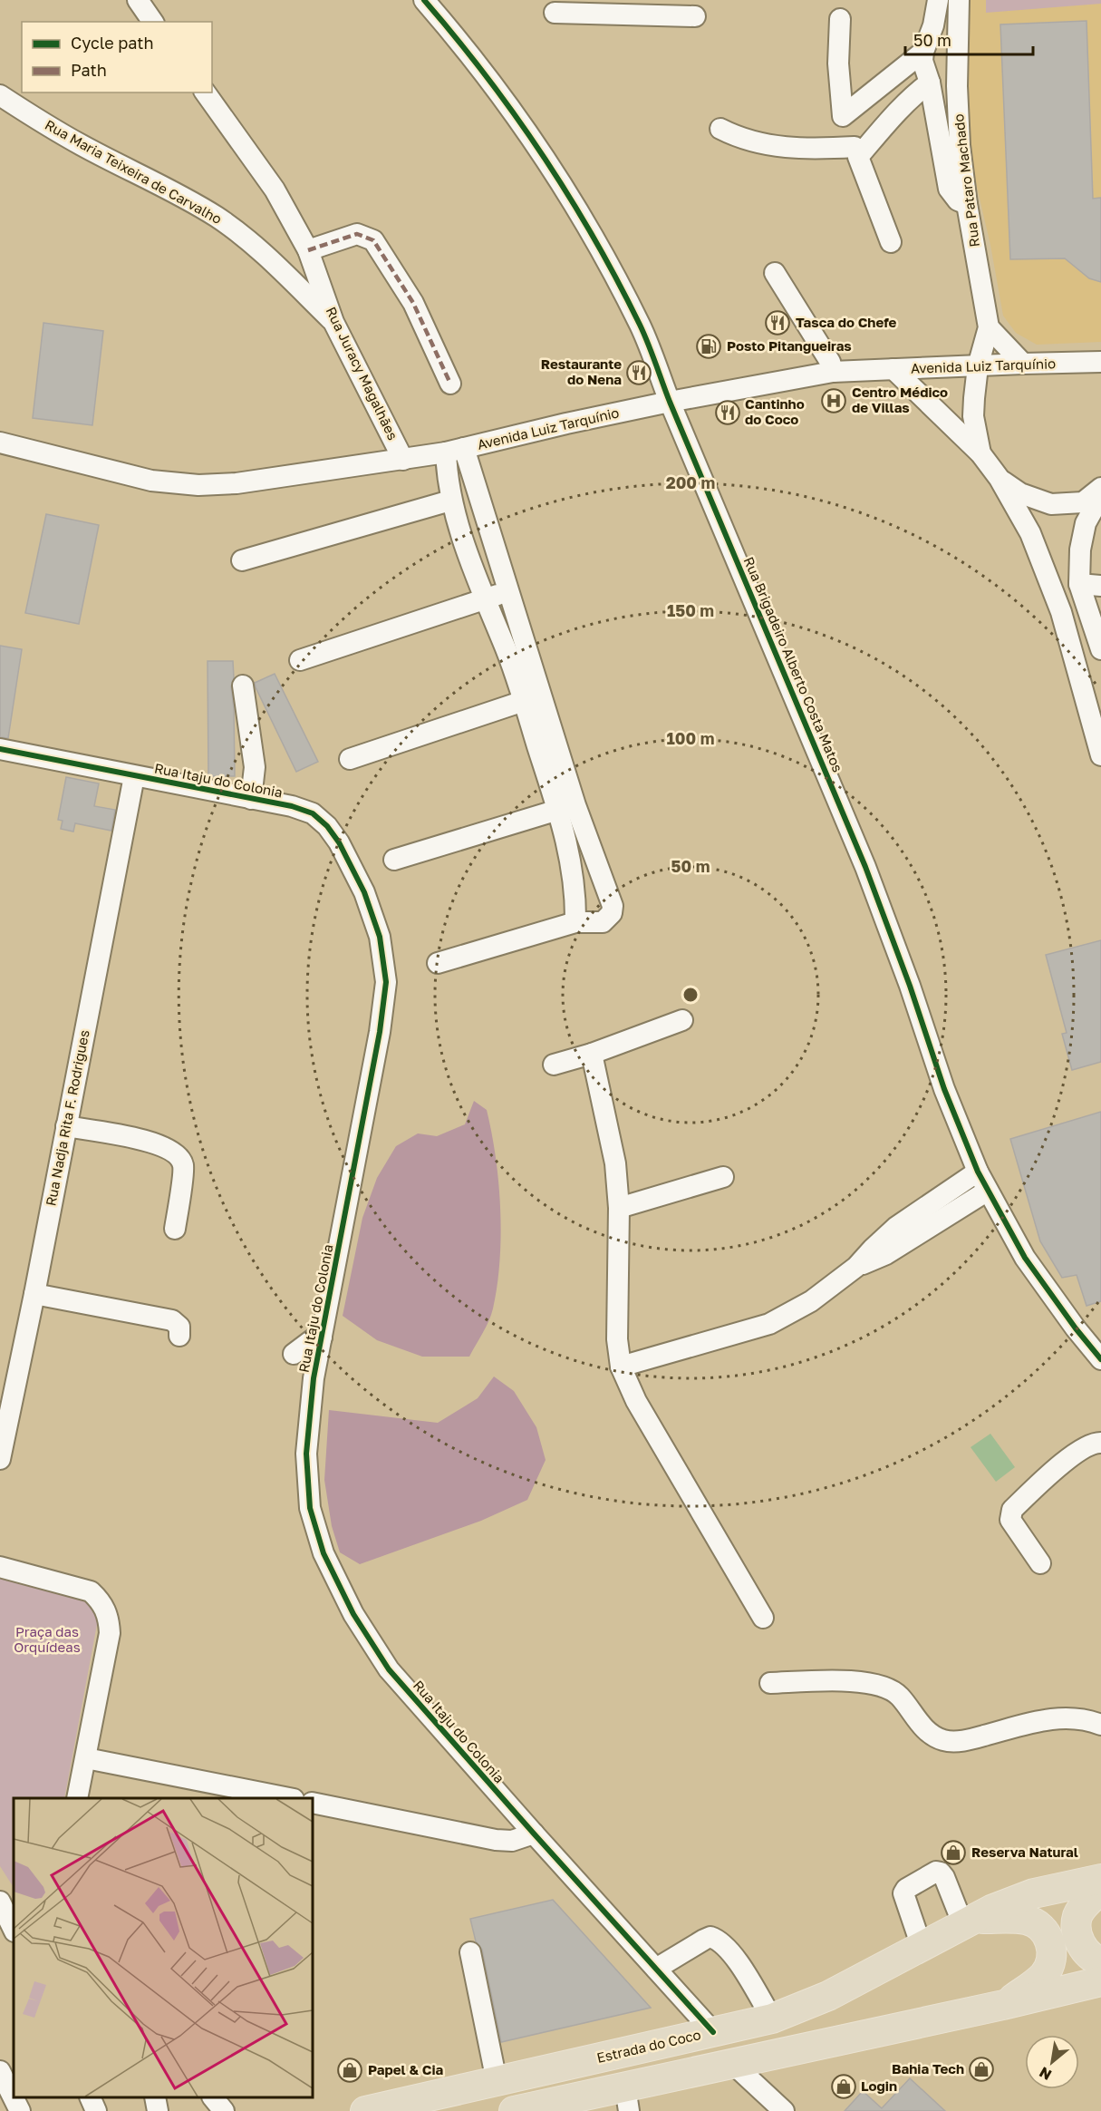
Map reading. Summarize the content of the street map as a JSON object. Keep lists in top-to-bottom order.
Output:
{
  "streets": {
    "highway": ["Estrada do Coco"],
    "street": [
      "Rua Maria Teixeira de Carvalho",
      "Rua Pataro Machado",
      "Avenida Luiz Tarquínio",
      "Rua Juracy Magalhães",
      "Rua Brigadeiro Alberto Costa Matos",
      "Rua Itaju do Colonia",
      "Rua Nadja Rita F. Rodrigues"
    ]
  },
  "crossings": [
    ["Rua Maria Teixeira de Carvalho", "Rua Juracy Magalhães"],
    ["Rua Pataro Machado", "Avenida Luiz Tarquínio"],
    ["Avenida Luiz Tarquínio", "Rua Juracy Magalhães"],
    ["Avenida Luiz Tarquínio", "Rua Brigadeiro Alberto Costa Matos"],
    ["Rua Itaju do Colonia", "Rua Nadja Rita F. Rodrigues"],
    ["Rua Itaju do Colonia", "Estrada do Coco"]
  ],
  "parks": ["Praça das Orquídeas"],
  "places": {
    "restaurant": ["Tasca do Chefe", "Restaurante do Nena", "Cantinho do Coco"],
    "fuel station": ["Posto Pitangueiras"],
    "hospital": ["Centro Médico de Villas"],
    "shop": [
      "Reserva Natural",
      "Bahia Tech",
      "Papel & Cia",
      "Login"
    ]
  },
  "legend": ["Cycle path", "Path"],
  "scale_bar": "50 m",
  "north": "bottom left",
  "rings": [
    "200 m",
    "150 m",
    "100 m",
    "50 m"
  ]
}
